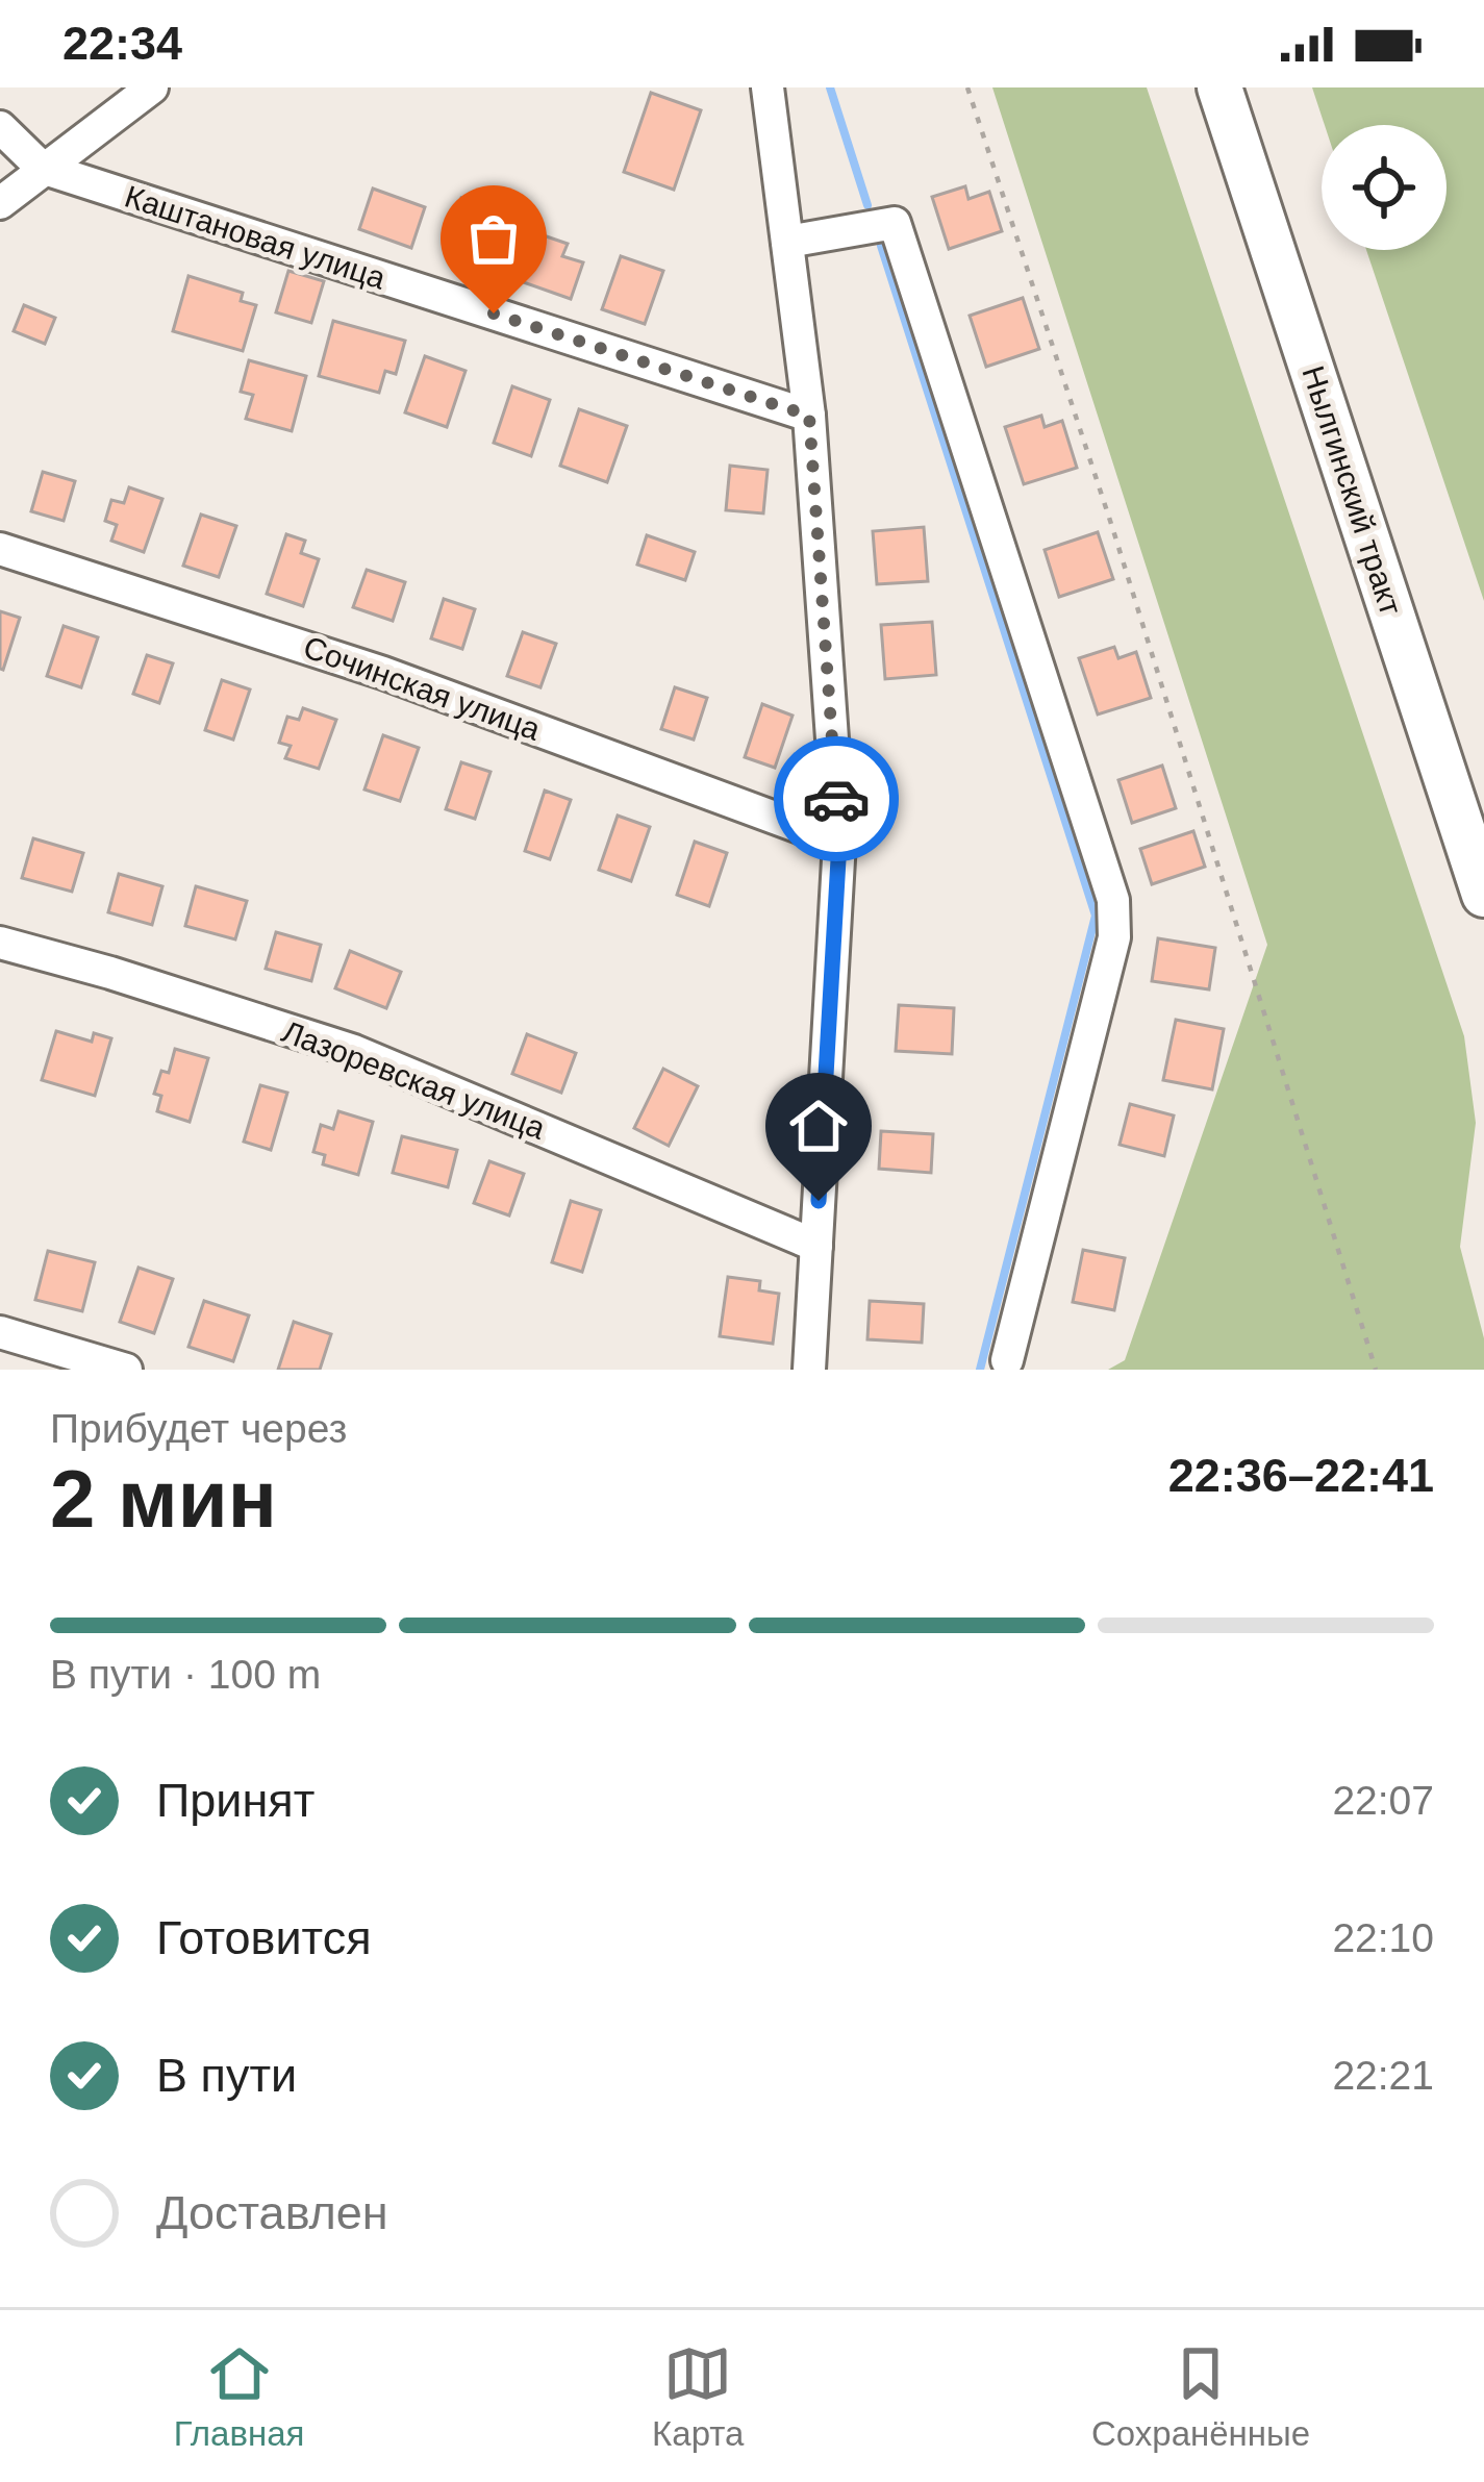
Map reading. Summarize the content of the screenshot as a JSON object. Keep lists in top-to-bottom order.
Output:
{
  "streets": {
    "main road": ["Нылгинский тракт"],
    "street": ["Каштановая улица", "Сочинская улица", "Лазоревская улица"]
  },
  "page": {
    "status": "22:34",
    "heading": ["2 мин", "Прибудет через", "22:36–22:41"],
    "bar": "В пути · 100 m",
    "list": [
      ["Принят", "22:07"],
      ["Готовится", "22:10"],
      ["В пути", "22:21"],
      "Доставлен"
    ],
    "tabs": ["Главная", "Карта", "Сохранённые"]
  }
}
